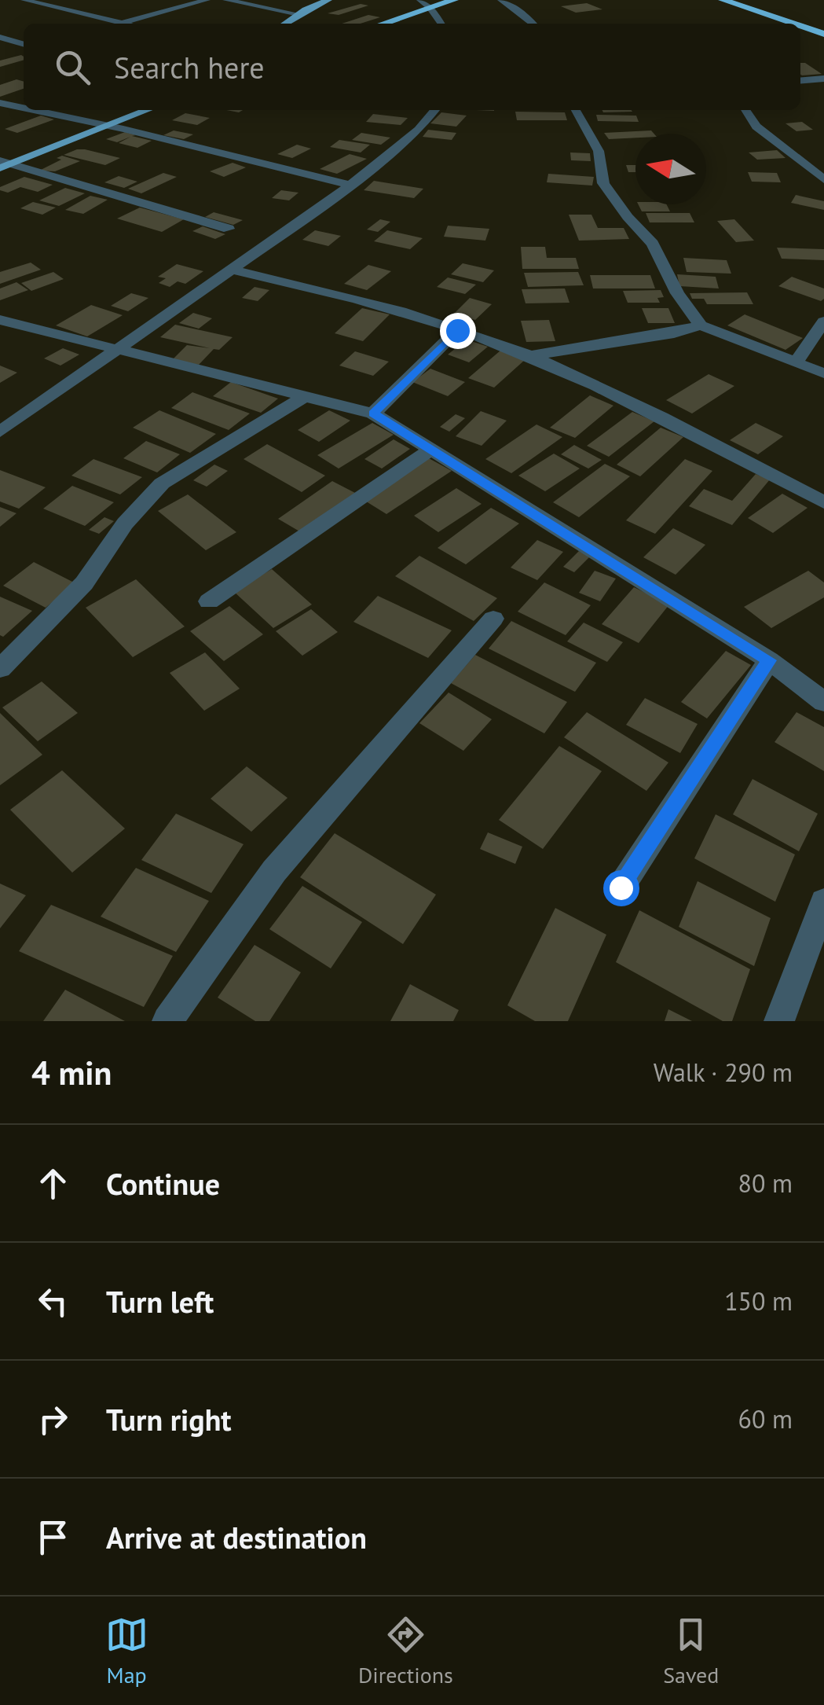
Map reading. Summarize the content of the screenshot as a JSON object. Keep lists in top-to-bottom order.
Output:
{
  "north": "left",
  "page": {
    "search": "Search here",
    "heading": ["4 min", "Walk · 290 m"],
    "list": [
      ["Continue", "80 m"],
      ["Turn left", "150 m"],
      ["Turn right", "60 m"],
      "Arrive at destination"
    ],
    "nav": ["Map", "Directions", "Saved"]
  }
}
